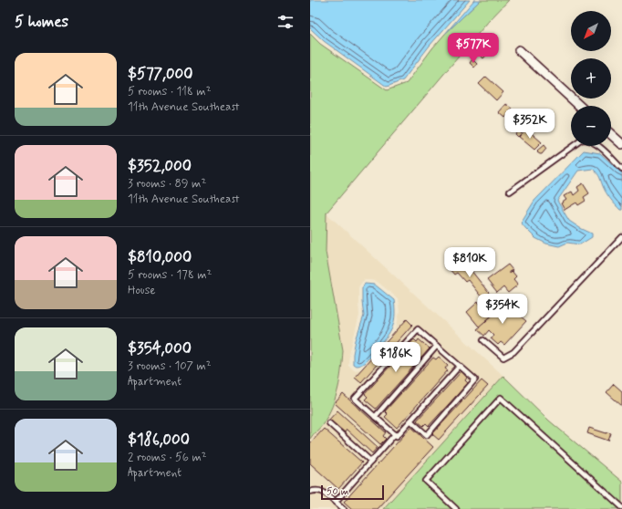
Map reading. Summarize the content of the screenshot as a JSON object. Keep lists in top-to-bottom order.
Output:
{
  "scale_bar": "50 m",
  "north": "bottom left",
  "page": {
    "heading": "5 homes",
    "map_buttons": ["+", "−"],
    "price": [
      "$577K",
      "$352K",
      "$810K",
      "$354K",
      "$186K"
    ],
    "list": [
      {
        "name": "$577,000",
        "note": "5 rooms · 118 m² · 11th Avenue Southeast"
      },
      {
        "name": "$352,000",
        "note": "3 rooms · 89 m² · 11th Avenue Southeast"
      },
      {
        "name": "$810,000",
        "note": "5 rooms · 178 m² · House"
      },
      {
        "name": "$354,000",
        "note": "3 rooms · 107 m² · Apartment"
      },
      {
        "name": "$186,000",
        "note": "2 rooms · 56 m² · Apartment"
      }
    ],
    "scale": "50 m"
  }
}
